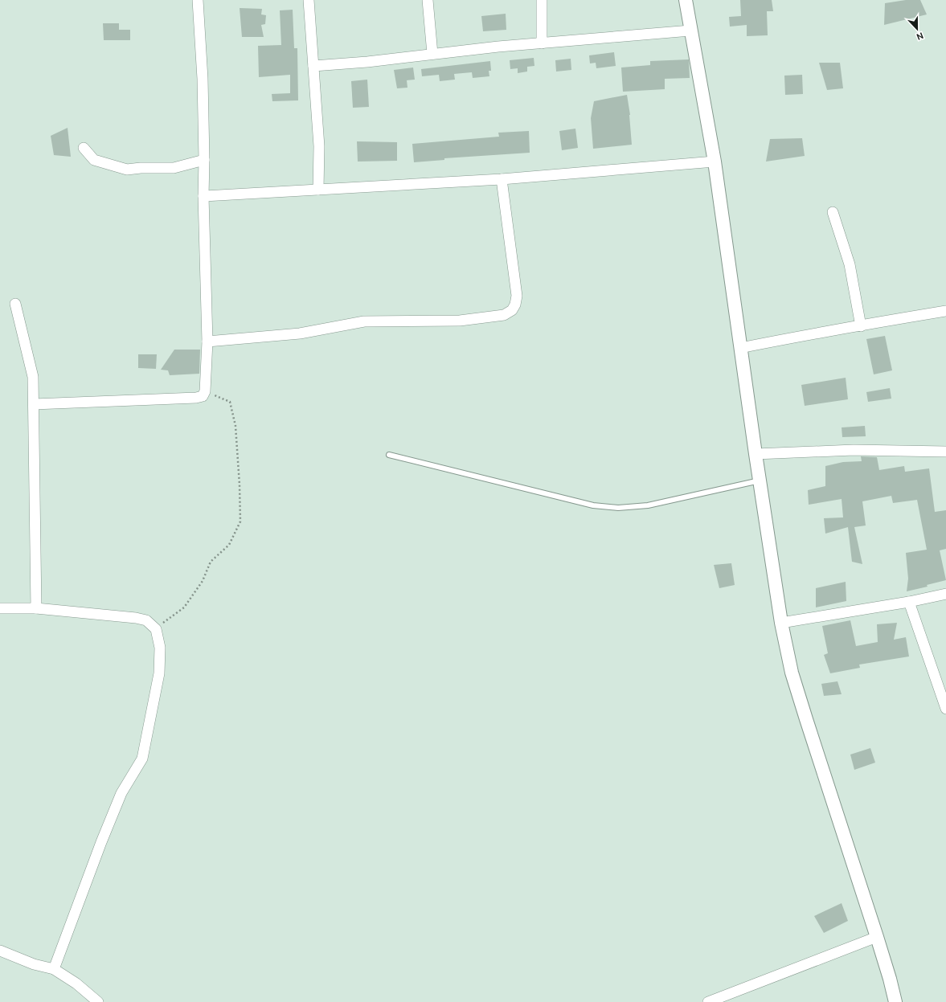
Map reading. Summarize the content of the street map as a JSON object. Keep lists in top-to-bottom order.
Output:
{
  "north": "bottom"
}
